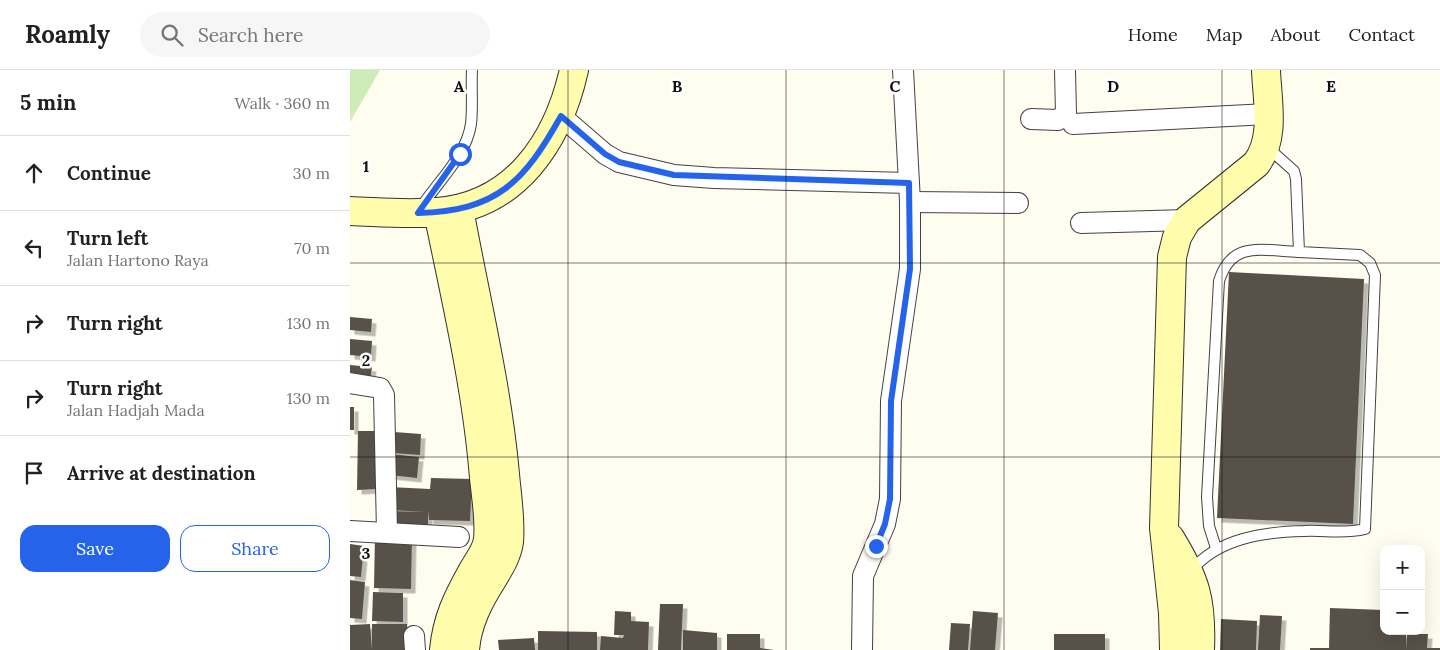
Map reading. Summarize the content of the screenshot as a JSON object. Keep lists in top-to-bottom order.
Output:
{
  "page": {
    "header": "Roamly",
    "search": "Search here",
    "nav": [
      "Home",
      "Map",
      "About",
      "Contact"
    ],
    "heading": ["5 min", "Walk · 360 m"],
    "list": [
      ["Continue", "30 m"],
      ["Turn left", "Jalan Hartono Raya", "70 m"],
      ["Turn right", "130 m"],
      ["Turn right", "Jalan Hadjah Mada", "130 m"],
      "Arrive at destination"
    ],
    "buttons": ["Save", "Share"],
    "map_buttons": ["+", "−"]
  },
  "grid": {
    "columns": [
      "A",
      "B",
      "C",
      "D",
      "E"
    ],
    "rows": ["1", "2", "3"]
  }
}
